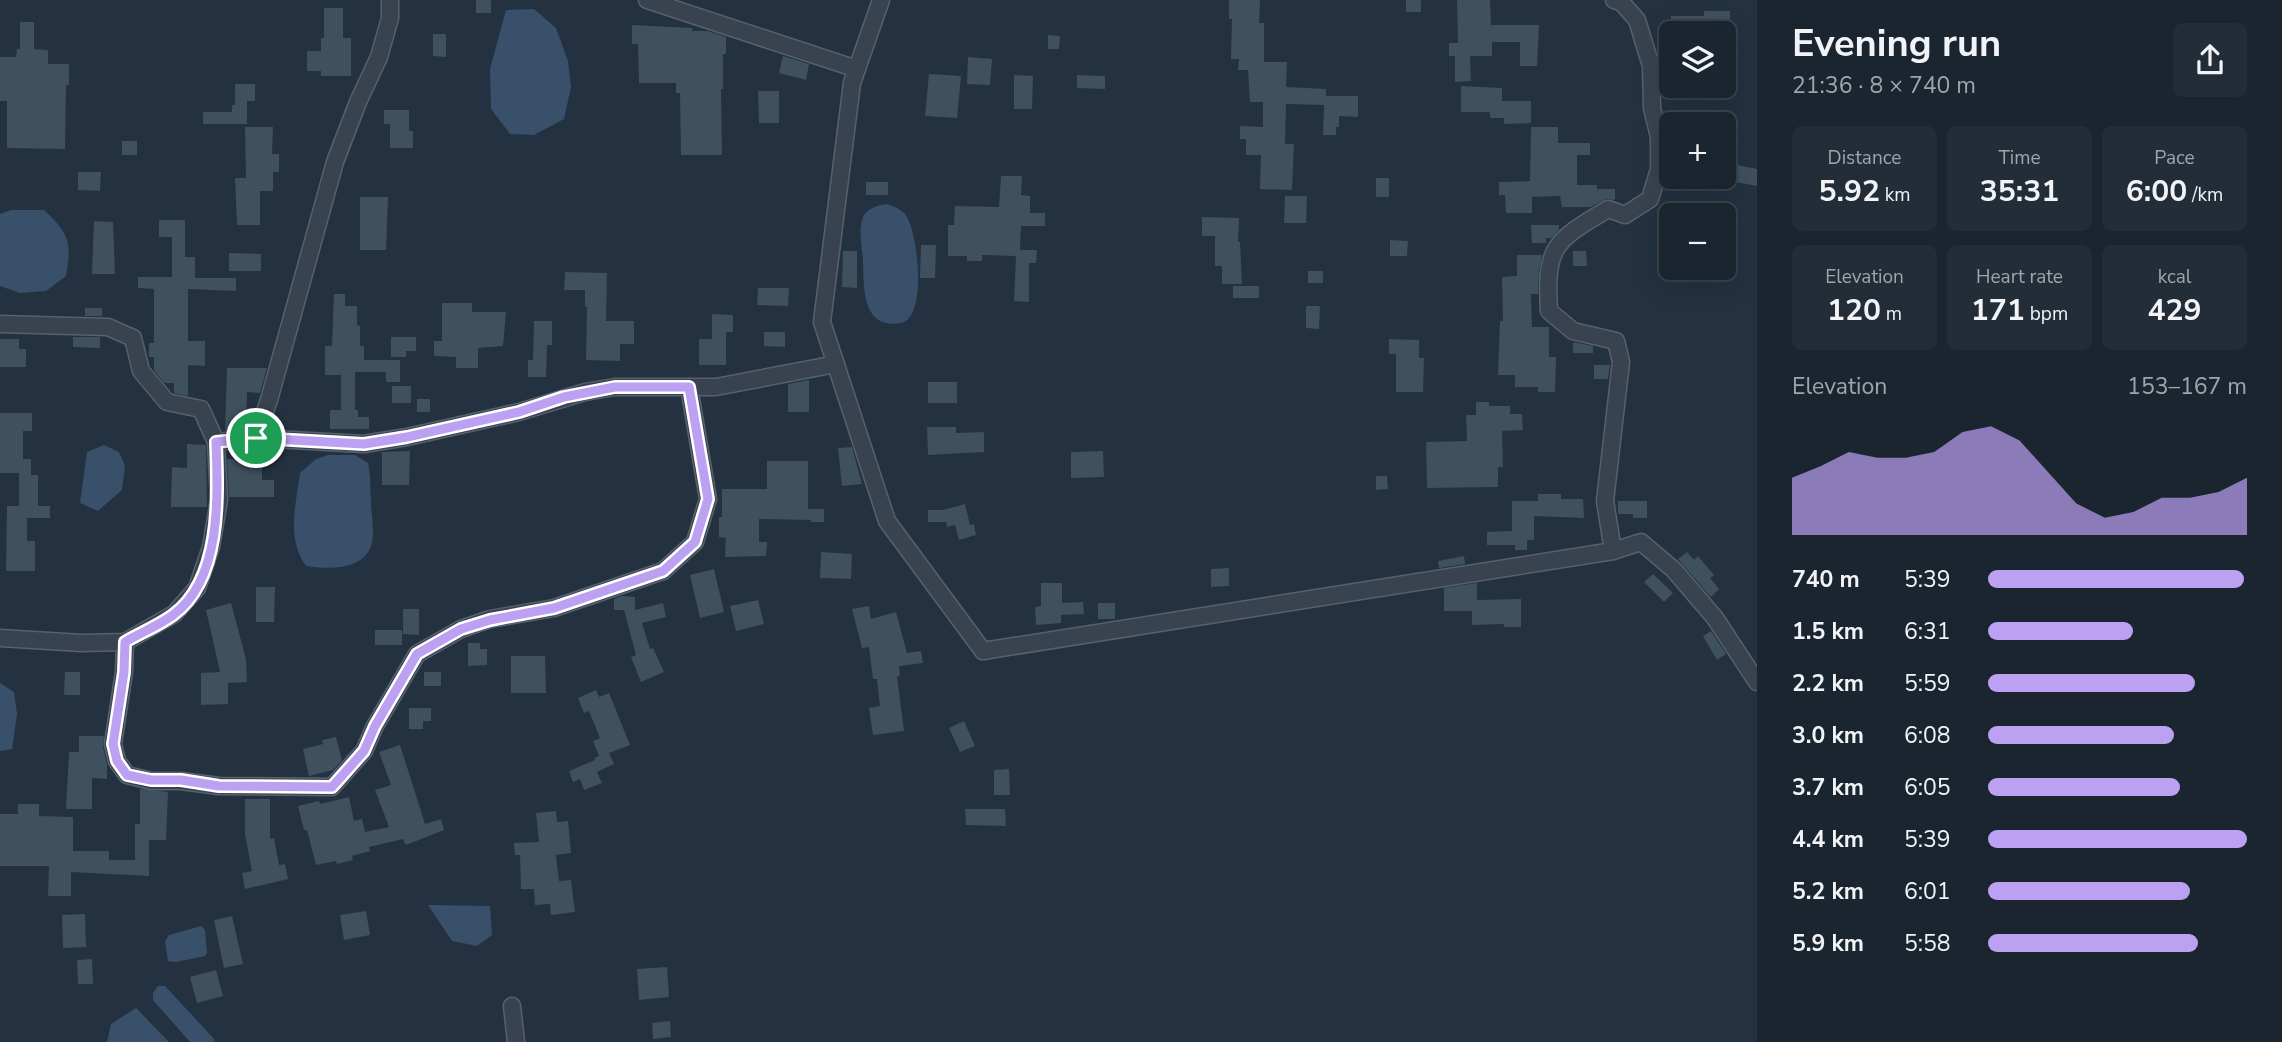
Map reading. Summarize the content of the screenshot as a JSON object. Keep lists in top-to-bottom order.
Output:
{
  "page": {
    "heading": ["Evening run", "21:36 · 8 × 740 m"],
    "map_buttons": ["+", "−"],
    "stats": [
      ["Distance", "5.92 km"],
      ["Time", "35:31"],
      ["Pace", "6:00 /km"],
      ["Elevation", "120 m"],
      ["Heart rate", "171 bpm"],
      ["kcal", "429"]
    ],
    "chart": ["Elevation", "153–167 m"],
    "list": [
      {
        "name": "740 m",
        "note": "5:39"
      },
      {
        "name": "1.5 km",
        "note": "6:31"
      },
      {
        "name": "2.2 km",
        "note": "5:59"
      },
      {
        "name": "3.0 km",
        "note": "6:08"
      },
      {
        "name": "3.7 km",
        "note": "6:05"
      },
      {
        "name": "4.4 km",
        "note": "5:39"
      },
      {
        "name": "5.2 km",
        "note": "6:01"
      },
      {
        "name": "5.9 km",
        "note": "5:58"
      }
    ]
  }
}
